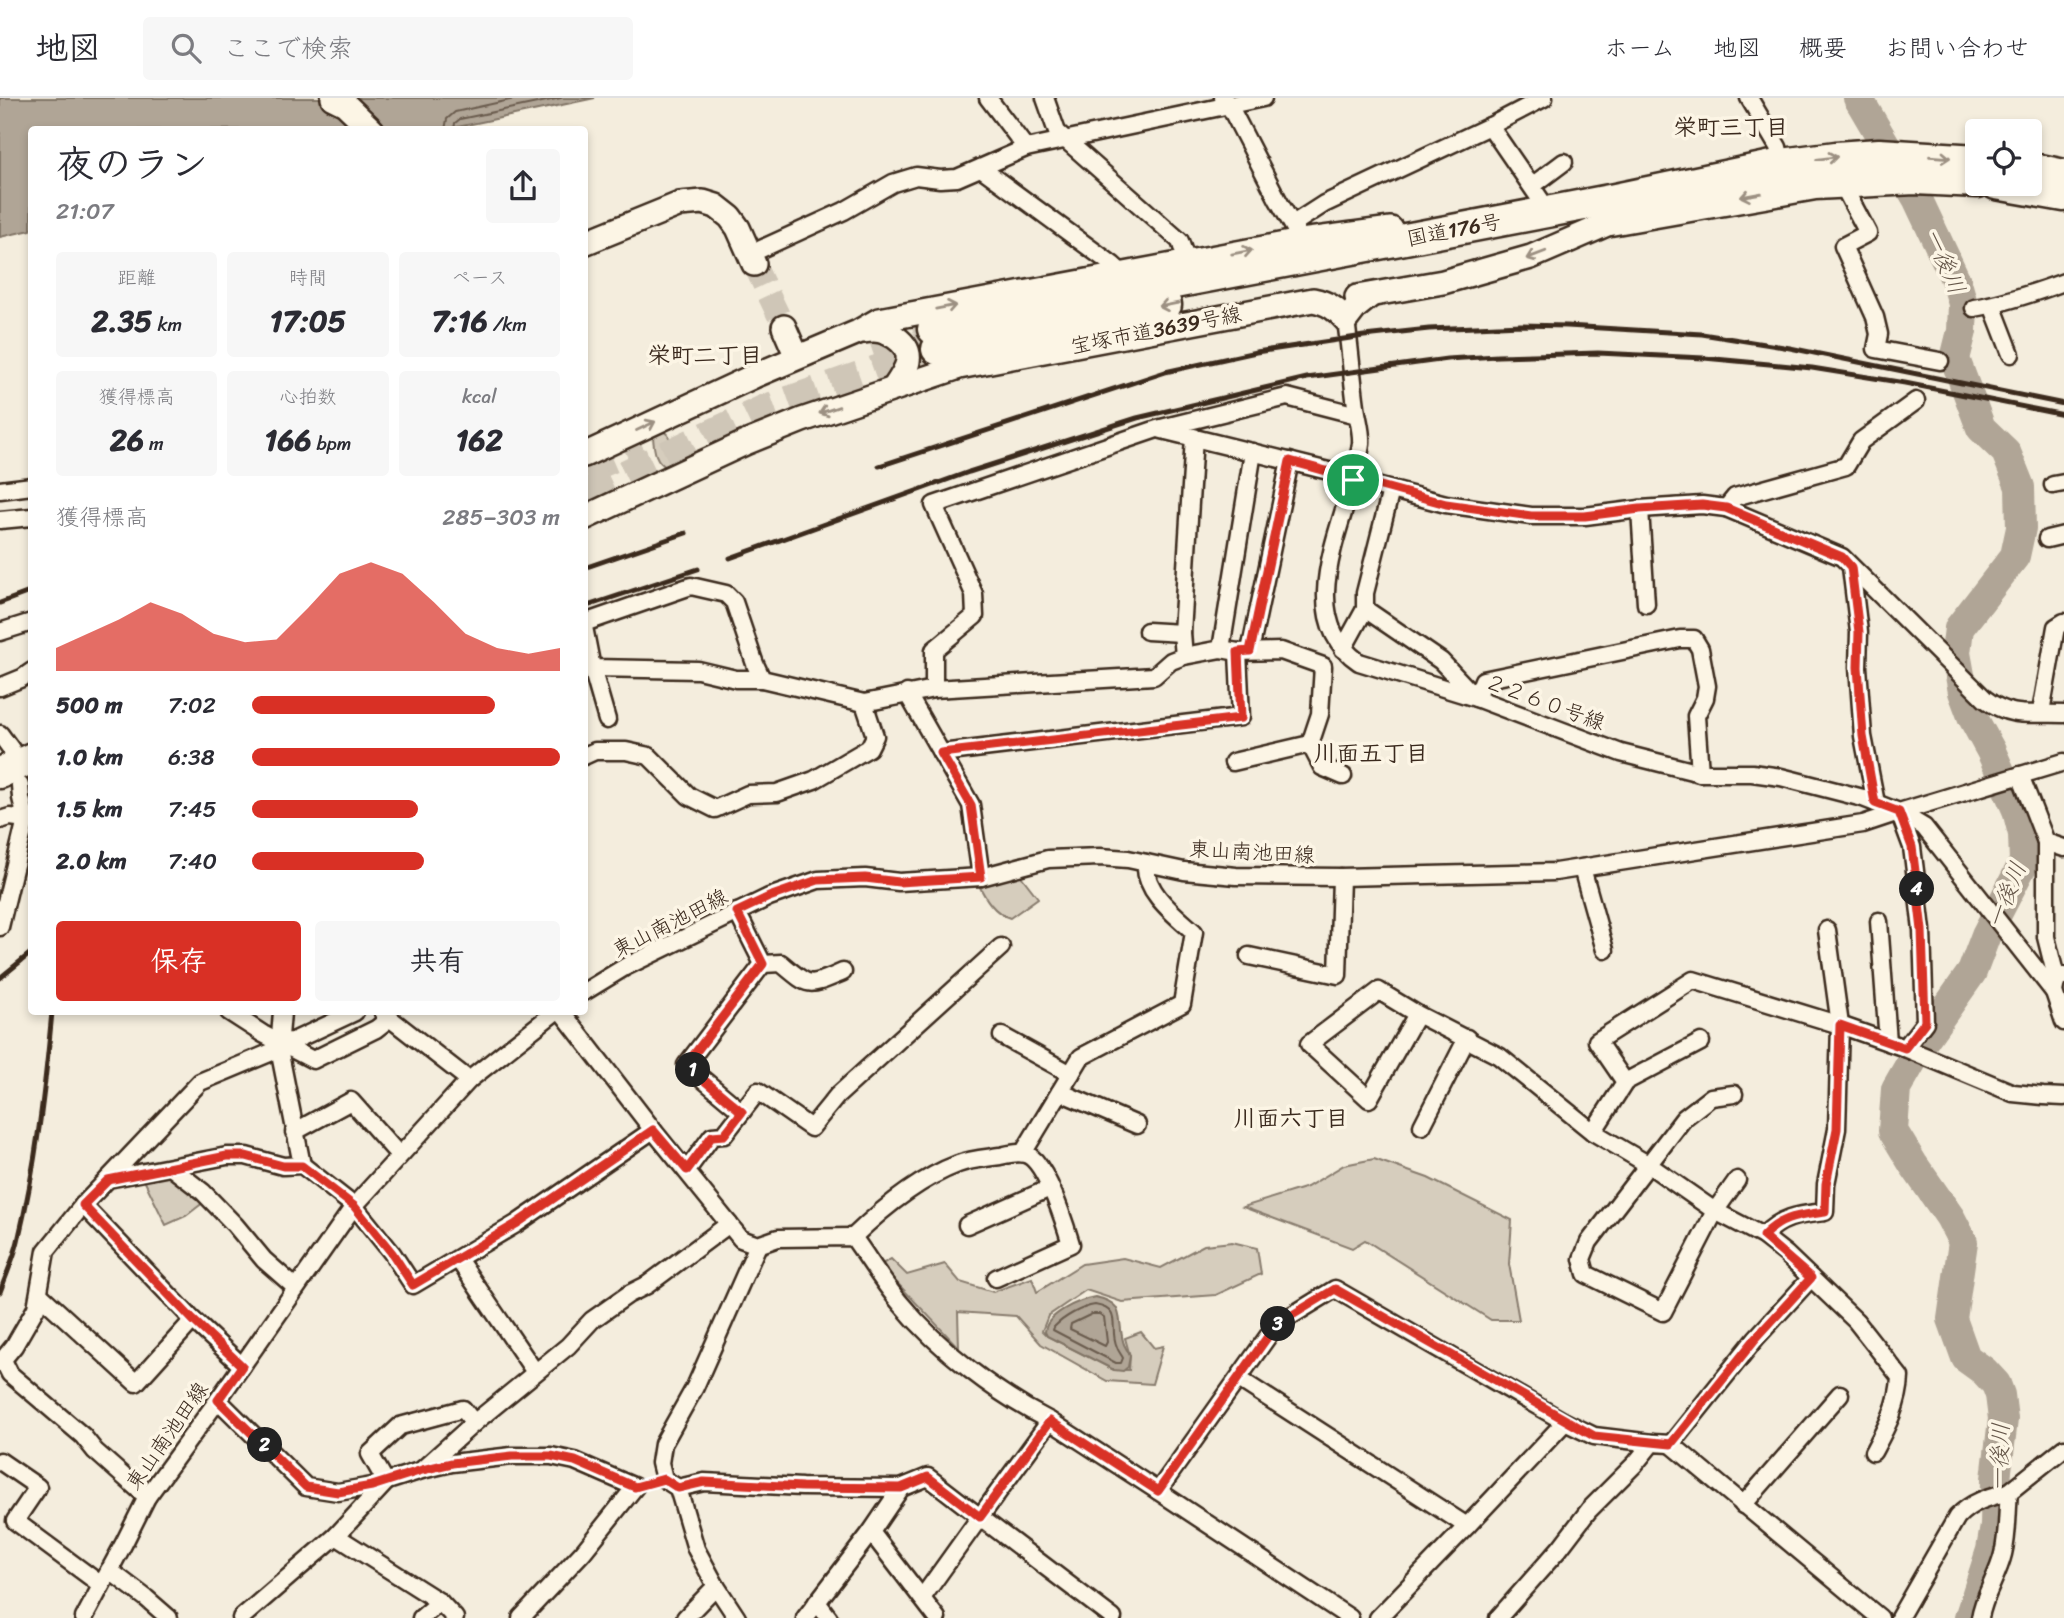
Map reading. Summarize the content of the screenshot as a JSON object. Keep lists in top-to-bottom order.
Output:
{
  "streets": {
    "highway": ["国道176号"],
    "street": ["宝塚市道3639号線", "２２６０号線", "東山南池田線"]
  },
  "crossings": [
    ["国道176号", "宝塚市道3639号線"],
    ["２２６０号線", "東山南池田線"]
  ],
  "districts": [
    "栄町三丁目",
    "栄町二丁目",
    "川面五丁目",
    "川面六丁目"
  ],
  "water": ["一後川"],
  "page": {
    "header": "地図",
    "search": "ここで検索",
    "nav": [
      "ホーム",
      "地図",
      "概要",
      "お問い合わせ"
    ],
    "heading": ["夜のラン", "21:07"],
    "stats": [
      ["距離", "2.35 km"],
      ["時間", "17:05"],
      ["ペース", "7:16 /km"],
      ["獲得標高", "26 m"],
      ["心拍数", "166 bpm"],
      ["kcal", "162"]
    ],
    "chart": ["獲得標高", "285–303 m"],
    "list": [
      {
        "name": "500 m",
        "note": "7:02"
      },
      {
        "name": "1.0 km",
        "note": "6:38"
      },
      {
        "name": "1.5 km",
        "note": "7:45"
      },
      {
        "name": "2.0 km",
        "note": "7:40"
      }
    ],
    "pins": [
      "4",
      "1",
      "3",
      "2"
    ],
    "buttons": ["保存", "共有"]
  }
}
